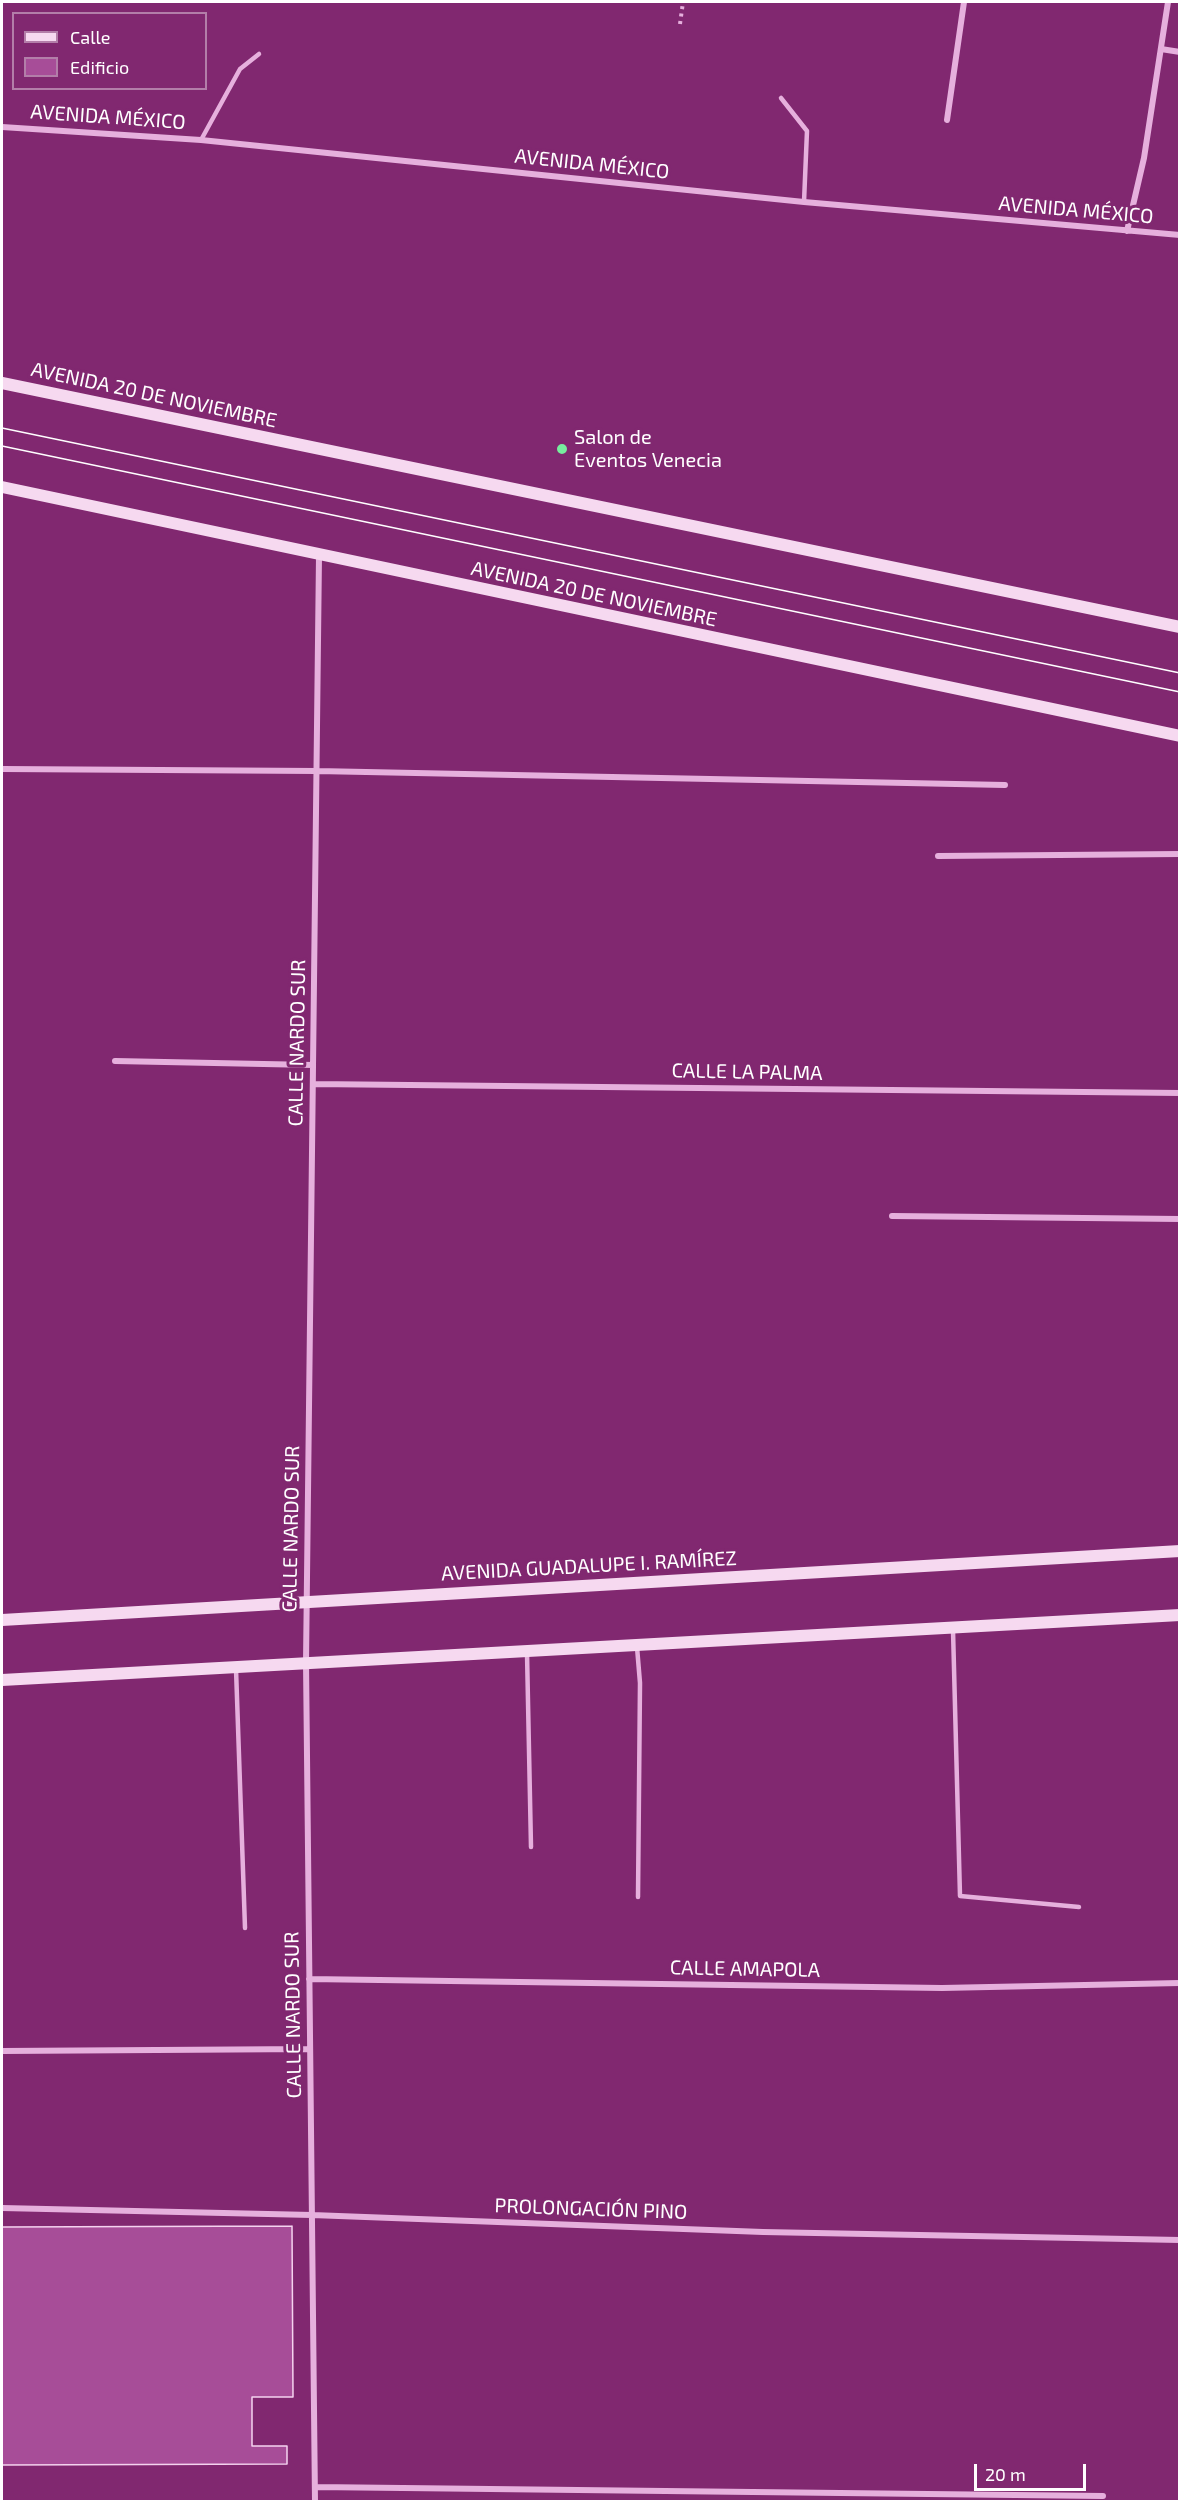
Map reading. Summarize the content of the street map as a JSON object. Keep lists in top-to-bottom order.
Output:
{
  "streets": {
    "main road": ["AVENIDA 20 DE NOVIEMBRE", "AVENIDA GUADALUPE I. RAMÍREZ"],
    "street": [
      "AVENIDA MÉXICO",
      "CALLE NARDO SUR",
      "CALLE LA PALMA",
      "CALLE AMAPOLA",
      "PROLONGACIÓN PINO"
    ]
  },
  "crossings": [
    ["AVENIDA 20 DE NOVIEMBRE", "CALLE NARDO SUR"],
    ["CALLE NARDO SUR", "CALLE LA PALMA"],
    ["CALLE NARDO SUR", "AVENIDA GUADALUPE I. RAMÍREZ"],
    ["CALLE NARDO SUR", "CALLE AMAPOLA"],
    ["CALLE NARDO SUR", "PROLONGACIÓN PINO"]
  ],
  "places": ["Salon de Eventos Venecia"],
  "legend": ["Calle", "Edificio"],
  "scale_bar": "20 m"
}
